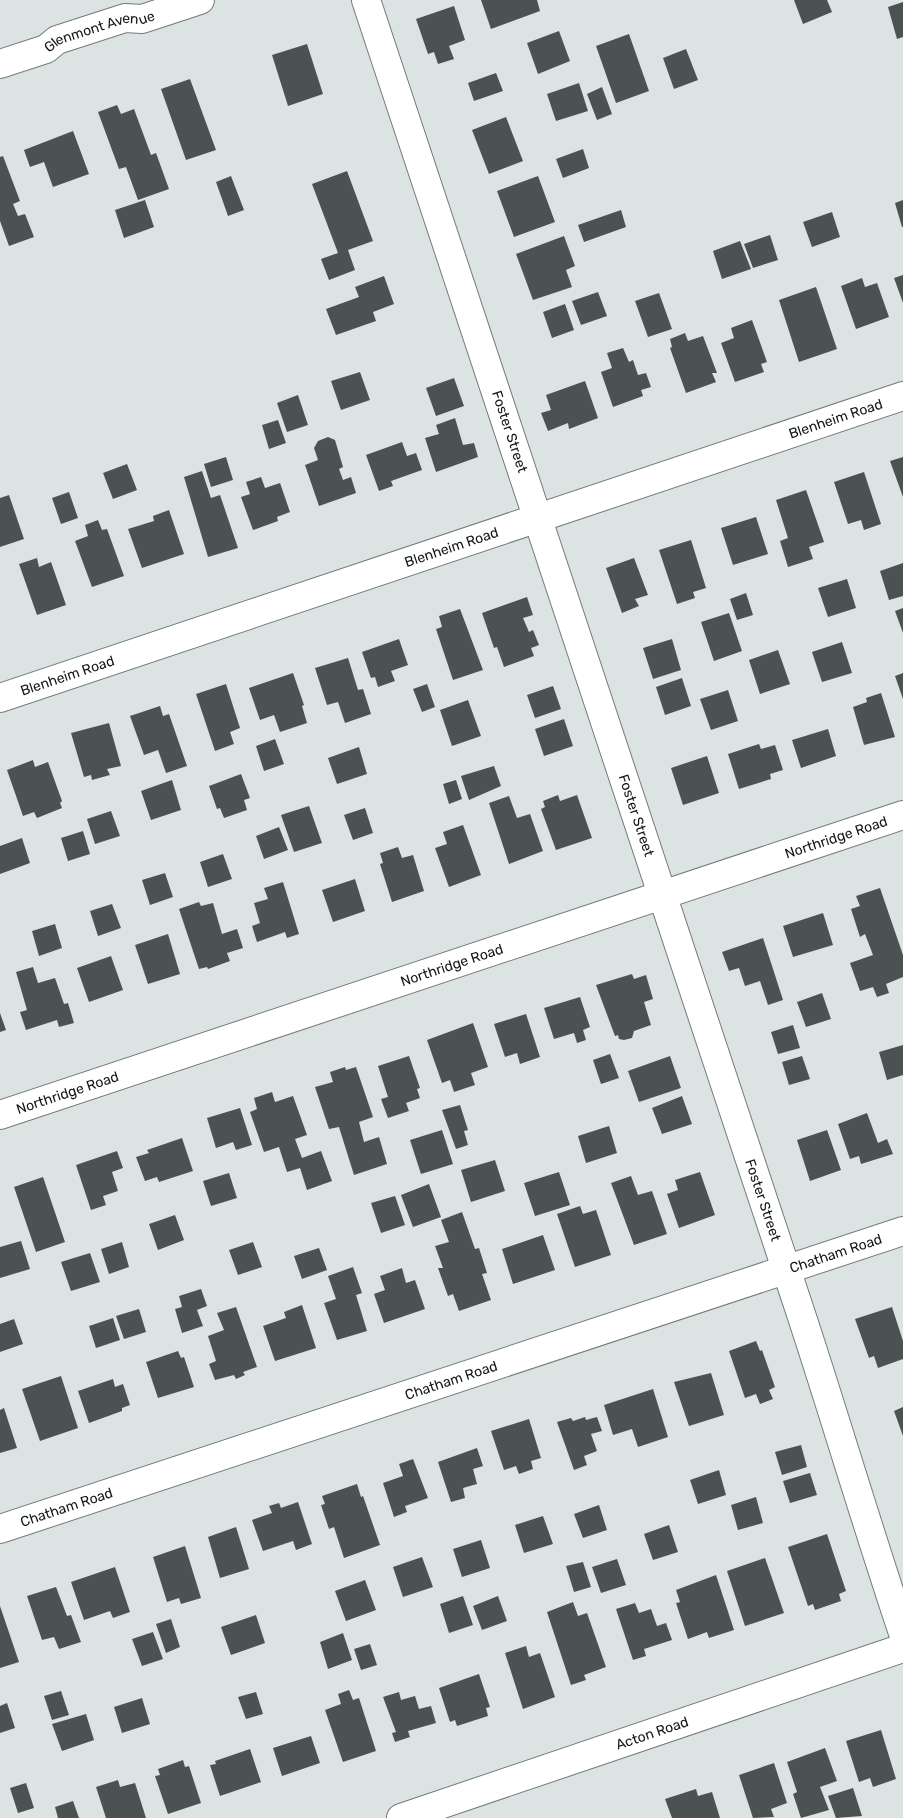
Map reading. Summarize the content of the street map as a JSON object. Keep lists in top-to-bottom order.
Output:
{
  "streets": {
    "street": [
      "Glenmont Avenue",
      "Blenheim Road",
      "Foster Street",
      "Northridge Road",
      "Chatham Road",
      "Acton Road"
    ]
  },
  "crossings": [
    ["Blenheim Road", "Foster Street"],
    ["Foster Street", "Northridge Road"],
    ["Foster Street", "Chatham Road"]
  ]
}
